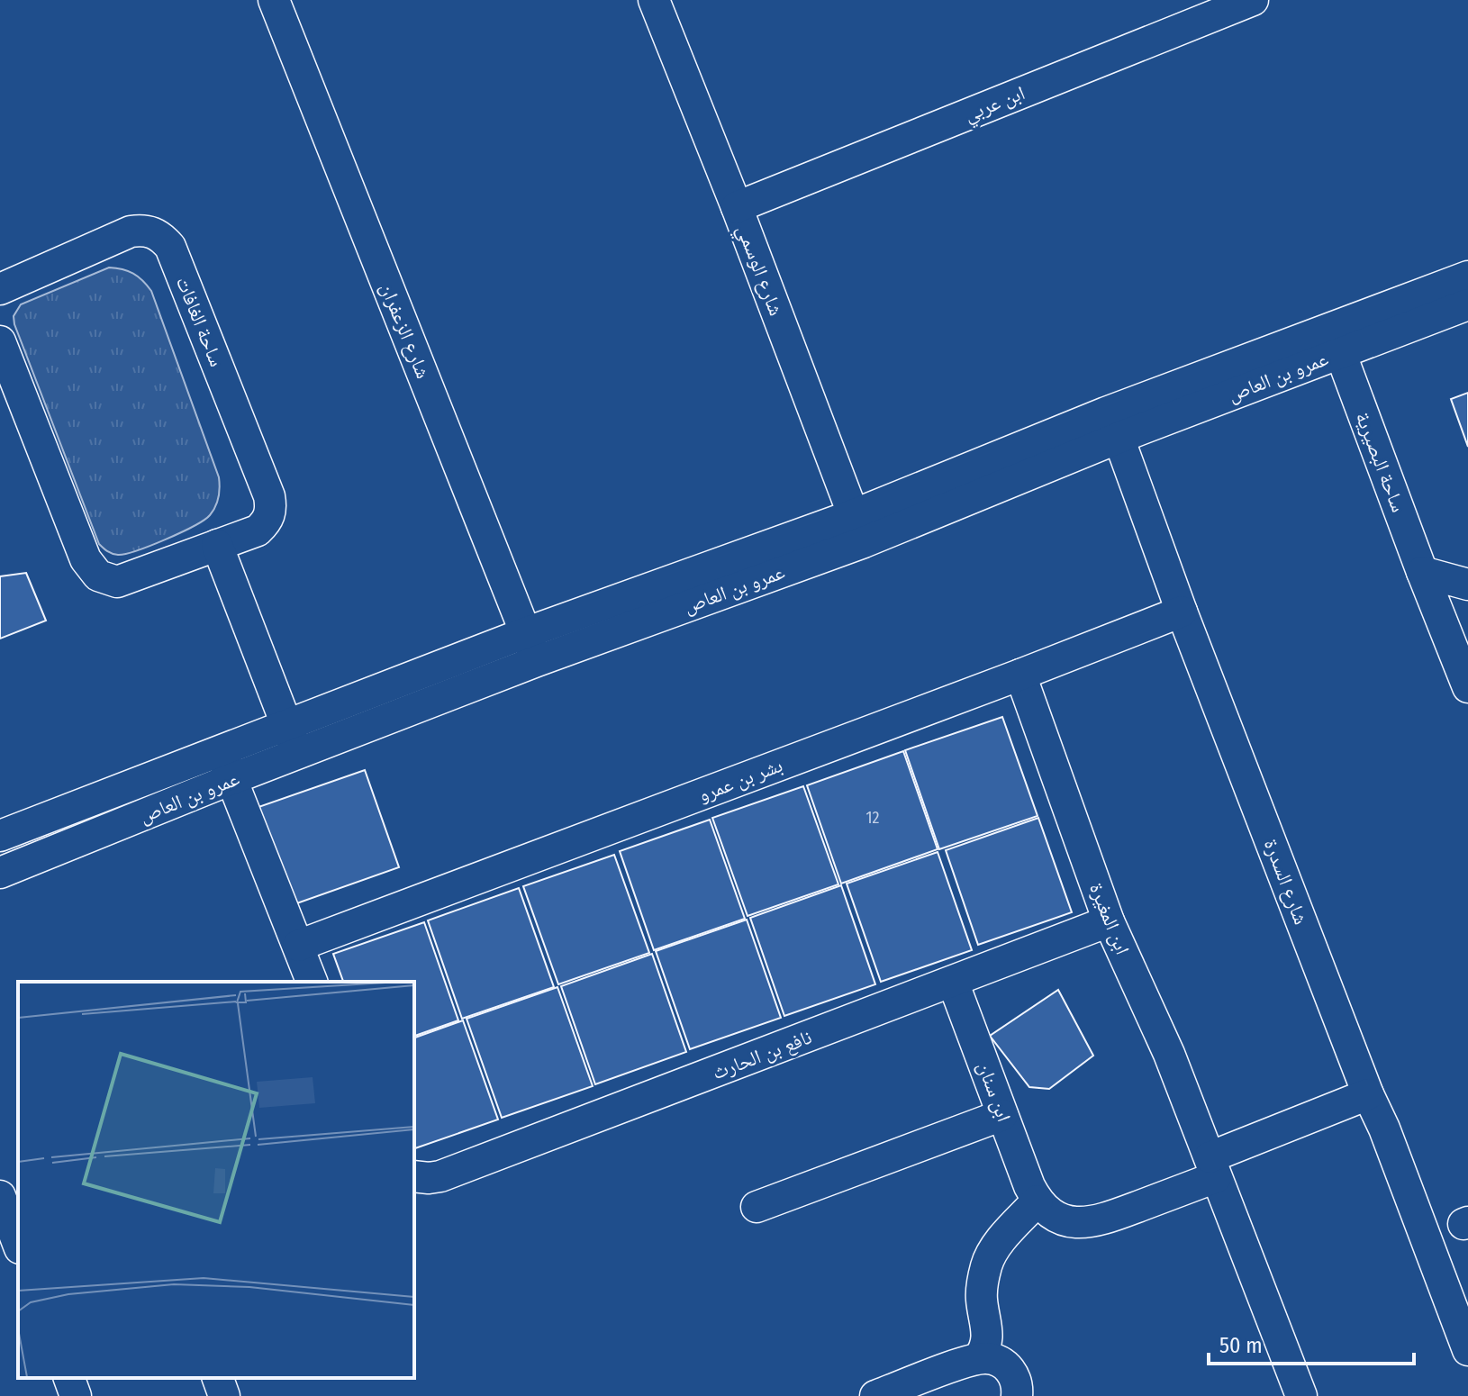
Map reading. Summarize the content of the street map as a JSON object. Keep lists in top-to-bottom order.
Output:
{
  "streets": {
    "street": [
      "ابن عربي",
      "شارع الوسمي",
      "ساحة الغافات",
      "شارع الزعفران",
      "عمرو بن العاص",
      "ساحة البصيرية",
      "بشر بن عمرو",
      "شارع السدرة",
      "ابن المغيرة",
      "نافع بن الحارث",
      "ابن سنان"
    ]
  },
  "crossings": [
    ["ابن عربي", "شارع الوسمي"],
    ["شارع الوسمي", "عمرو بن العاص"],
    ["شارع الزعفران", "عمرو بن العاص"],
    ["عمرو بن العاص", "ساحة البصيرية"],
    ["عمرو بن العاص", "شارع السدرة"],
    ["بشر بن عمرو", "شارع السدرة"],
    ["بشر بن عمرو", "ابن المغيرة"],
    ["ابن المغيرة", "نافع بن الحارث"],
    ["نافع بن الحارث", "ابن سنان"]
  ],
  "house_numbers": ["12"],
  "scale_bar": "50 m"
}
